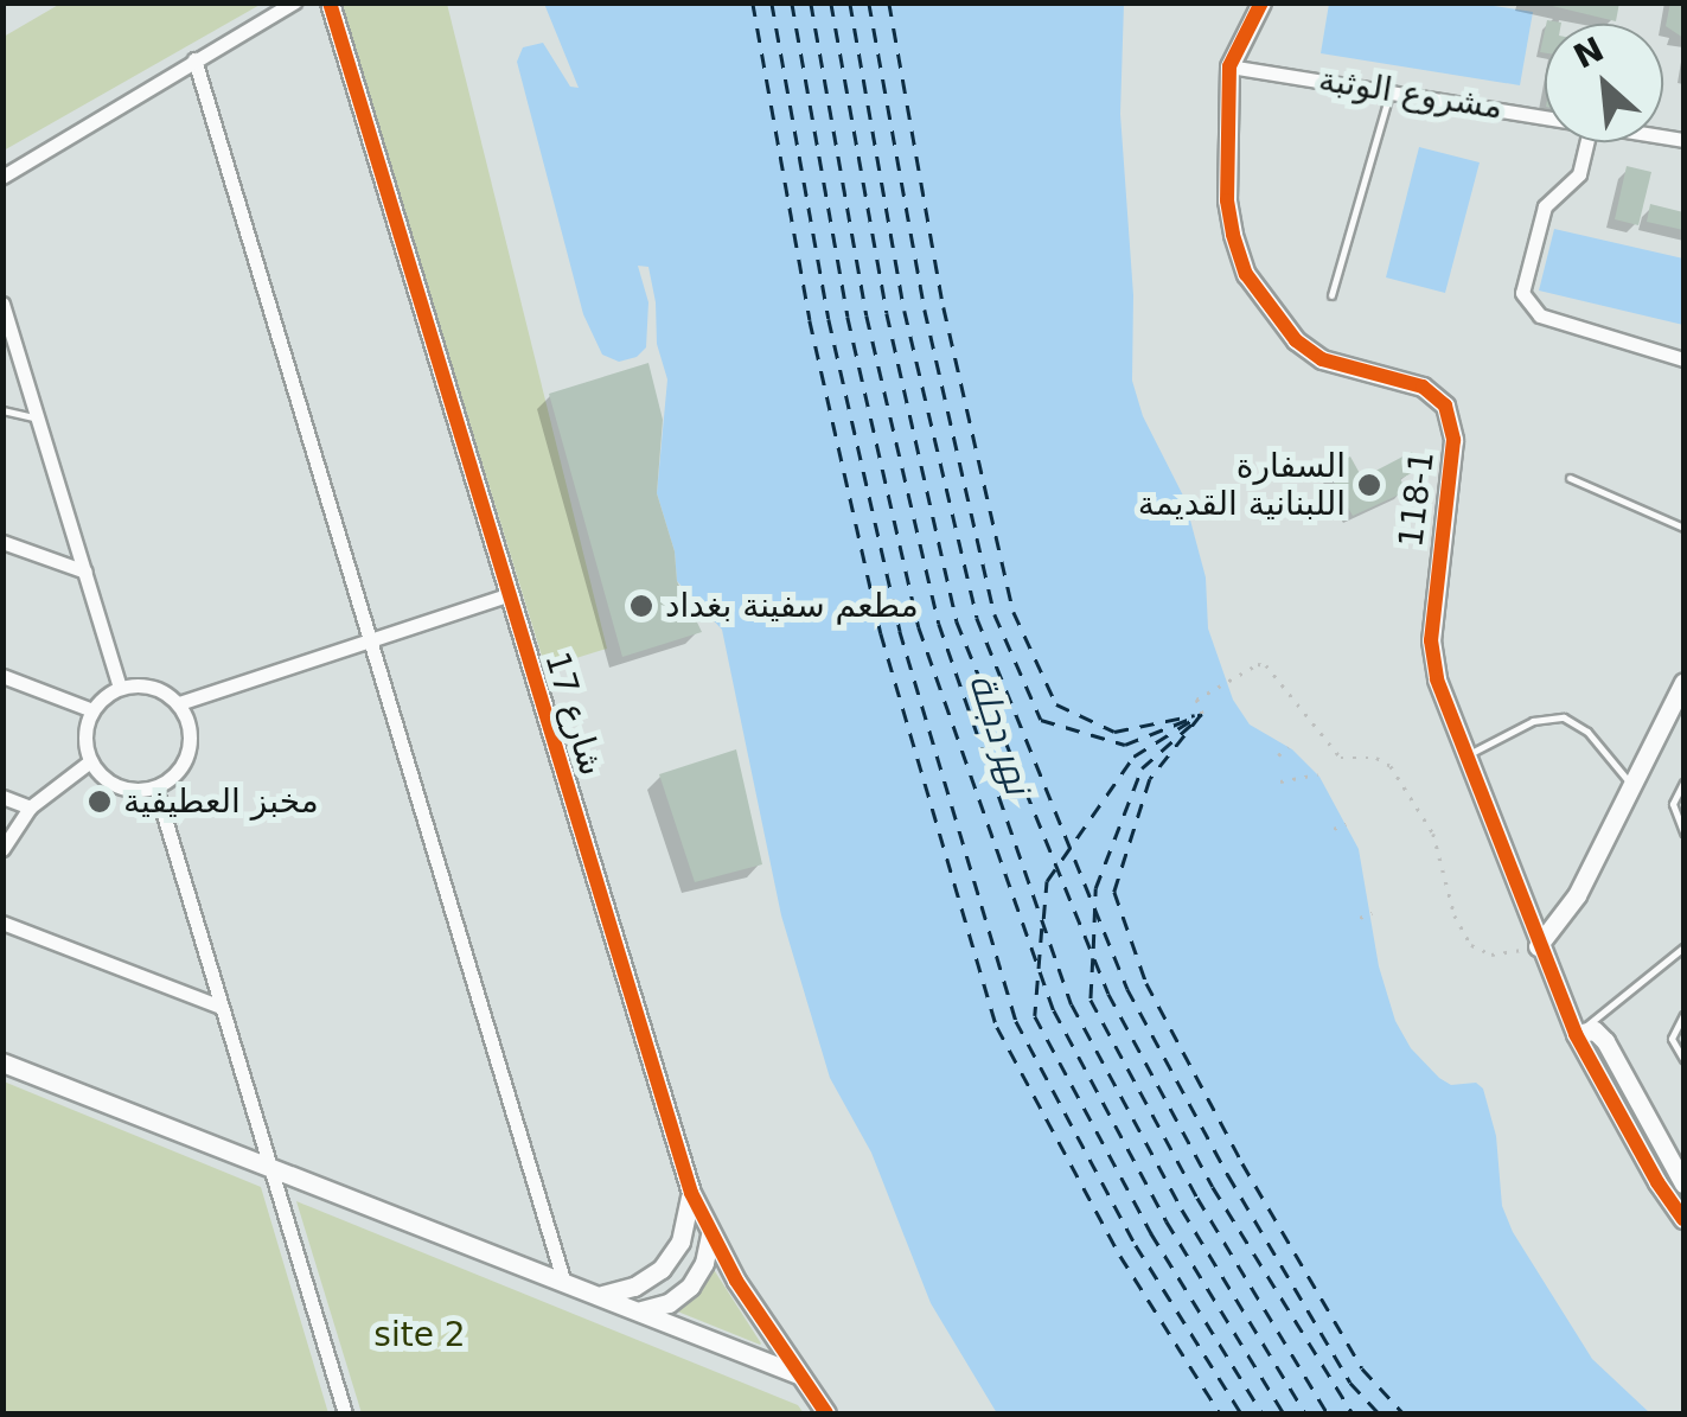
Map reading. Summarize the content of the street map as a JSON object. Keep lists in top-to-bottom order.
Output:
{
  "streets": {
    "street": ["مشروع الوثبة", "118-1", "شارع 17"]
  },
  "crossings": [
    ["مشروع الوثبة", "118-1"]
  ],
  "water": ["نهر دجلة"],
  "parks": ["site 2"],
  "places": ["السفارة اللبنانية القديمة", "مطعم سفينة بغداد", "مخبز العطيفية"],
  "north": "top left"
}
